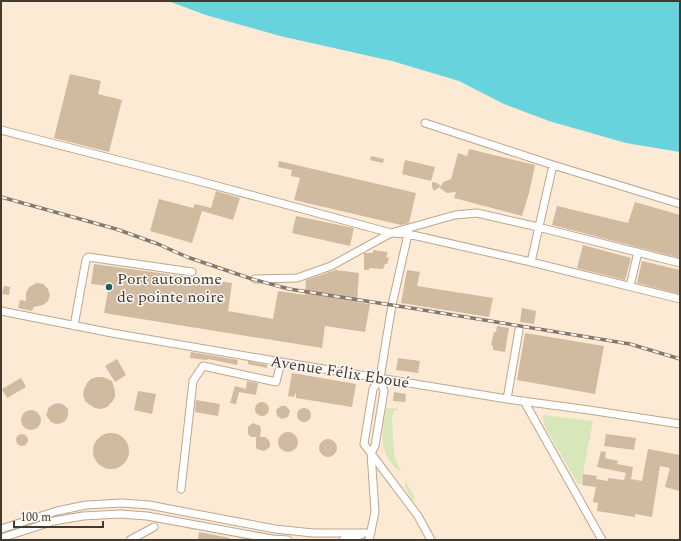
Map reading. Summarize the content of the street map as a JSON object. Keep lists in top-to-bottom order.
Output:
{
  "streets": {
    "street": ["Avenue Félix Eboué"]
  },
  "places": ["Port autonome de pointe noire"],
  "scale_bar": "100 m"
}
